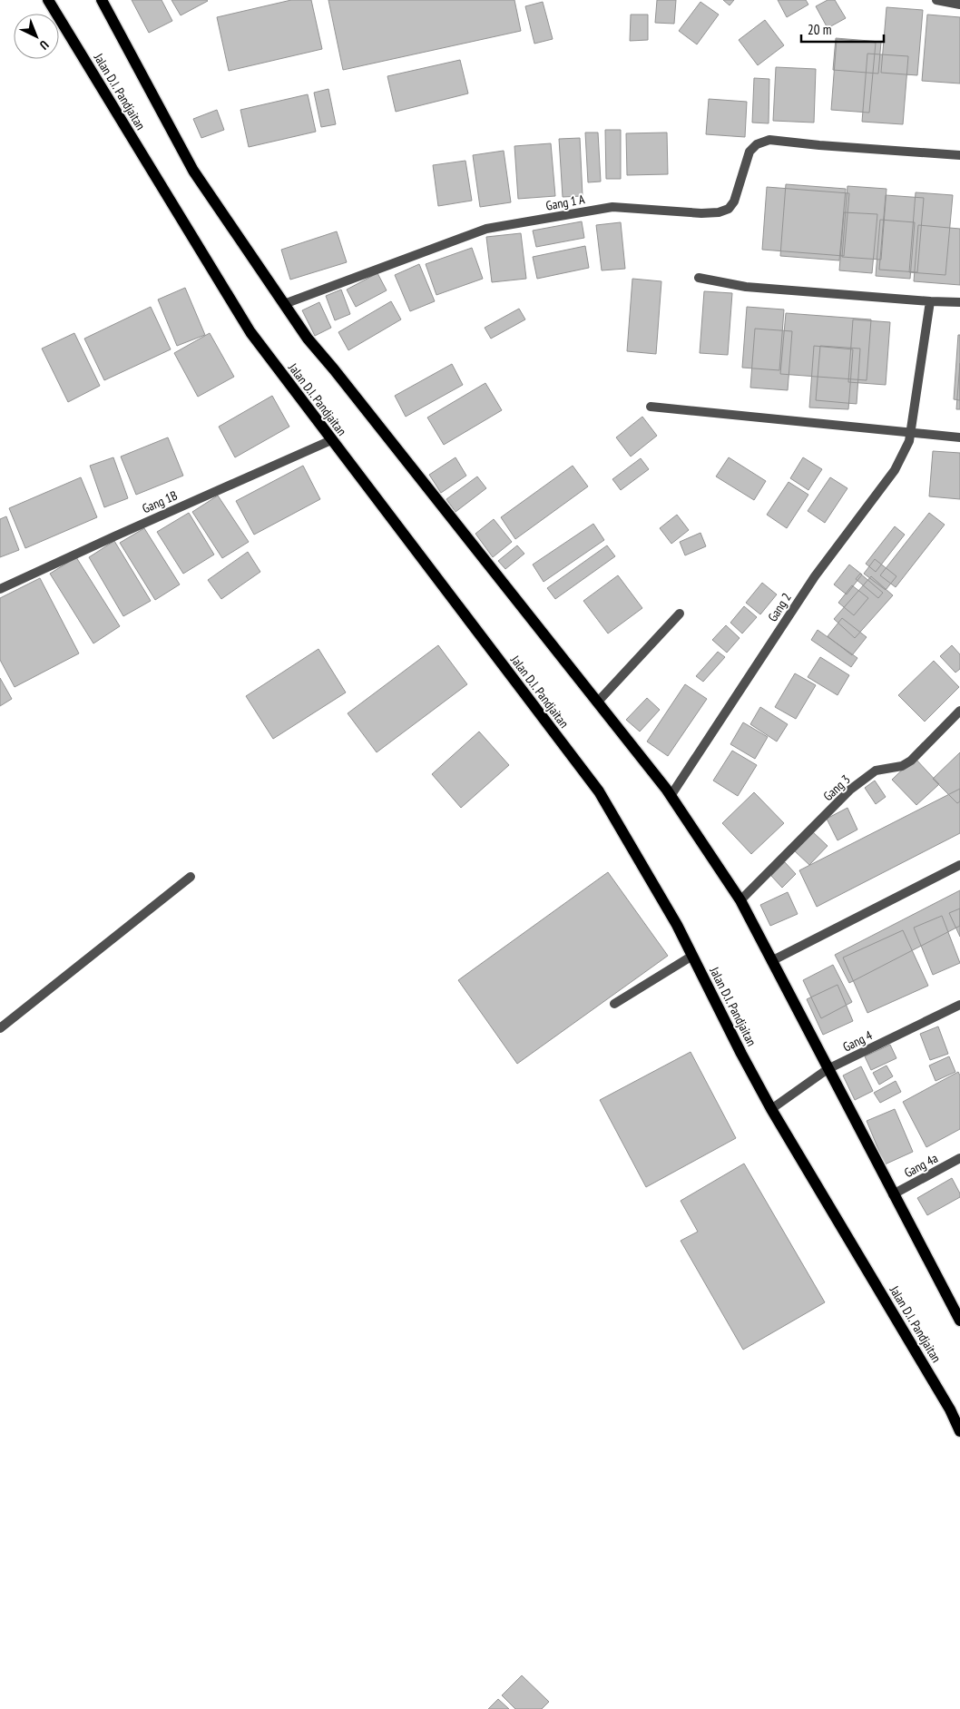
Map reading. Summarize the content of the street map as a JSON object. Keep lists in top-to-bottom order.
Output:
{
  "streets": {
    "main road": ["Jalan D.I. Pandjaitan"],
    "street": [
      "Gang 1 A",
      "Gang 1B",
      "Gang 2",
      "Gang 3",
      "Gang 4",
      "Gang 4a"
    ]
  },
  "crossings": [
    ["Jalan D.I. Pandjaitan", "Gang 1 A"],
    ["Jalan D.I. Pandjaitan", "Gang 1B"],
    ["Jalan D.I. Pandjaitan", "Gang 2"],
    ["Jalan D.I. Pandjaitan", "Gang 3"],
    ["Jalan D.I. Pandjaitan", "Gang 4"],
    ["Jalan D.I. Pandjaitan", "Gang 4a"]
  ],
  "scale_bar": "20 m",
  "north": "bottom right"
}
